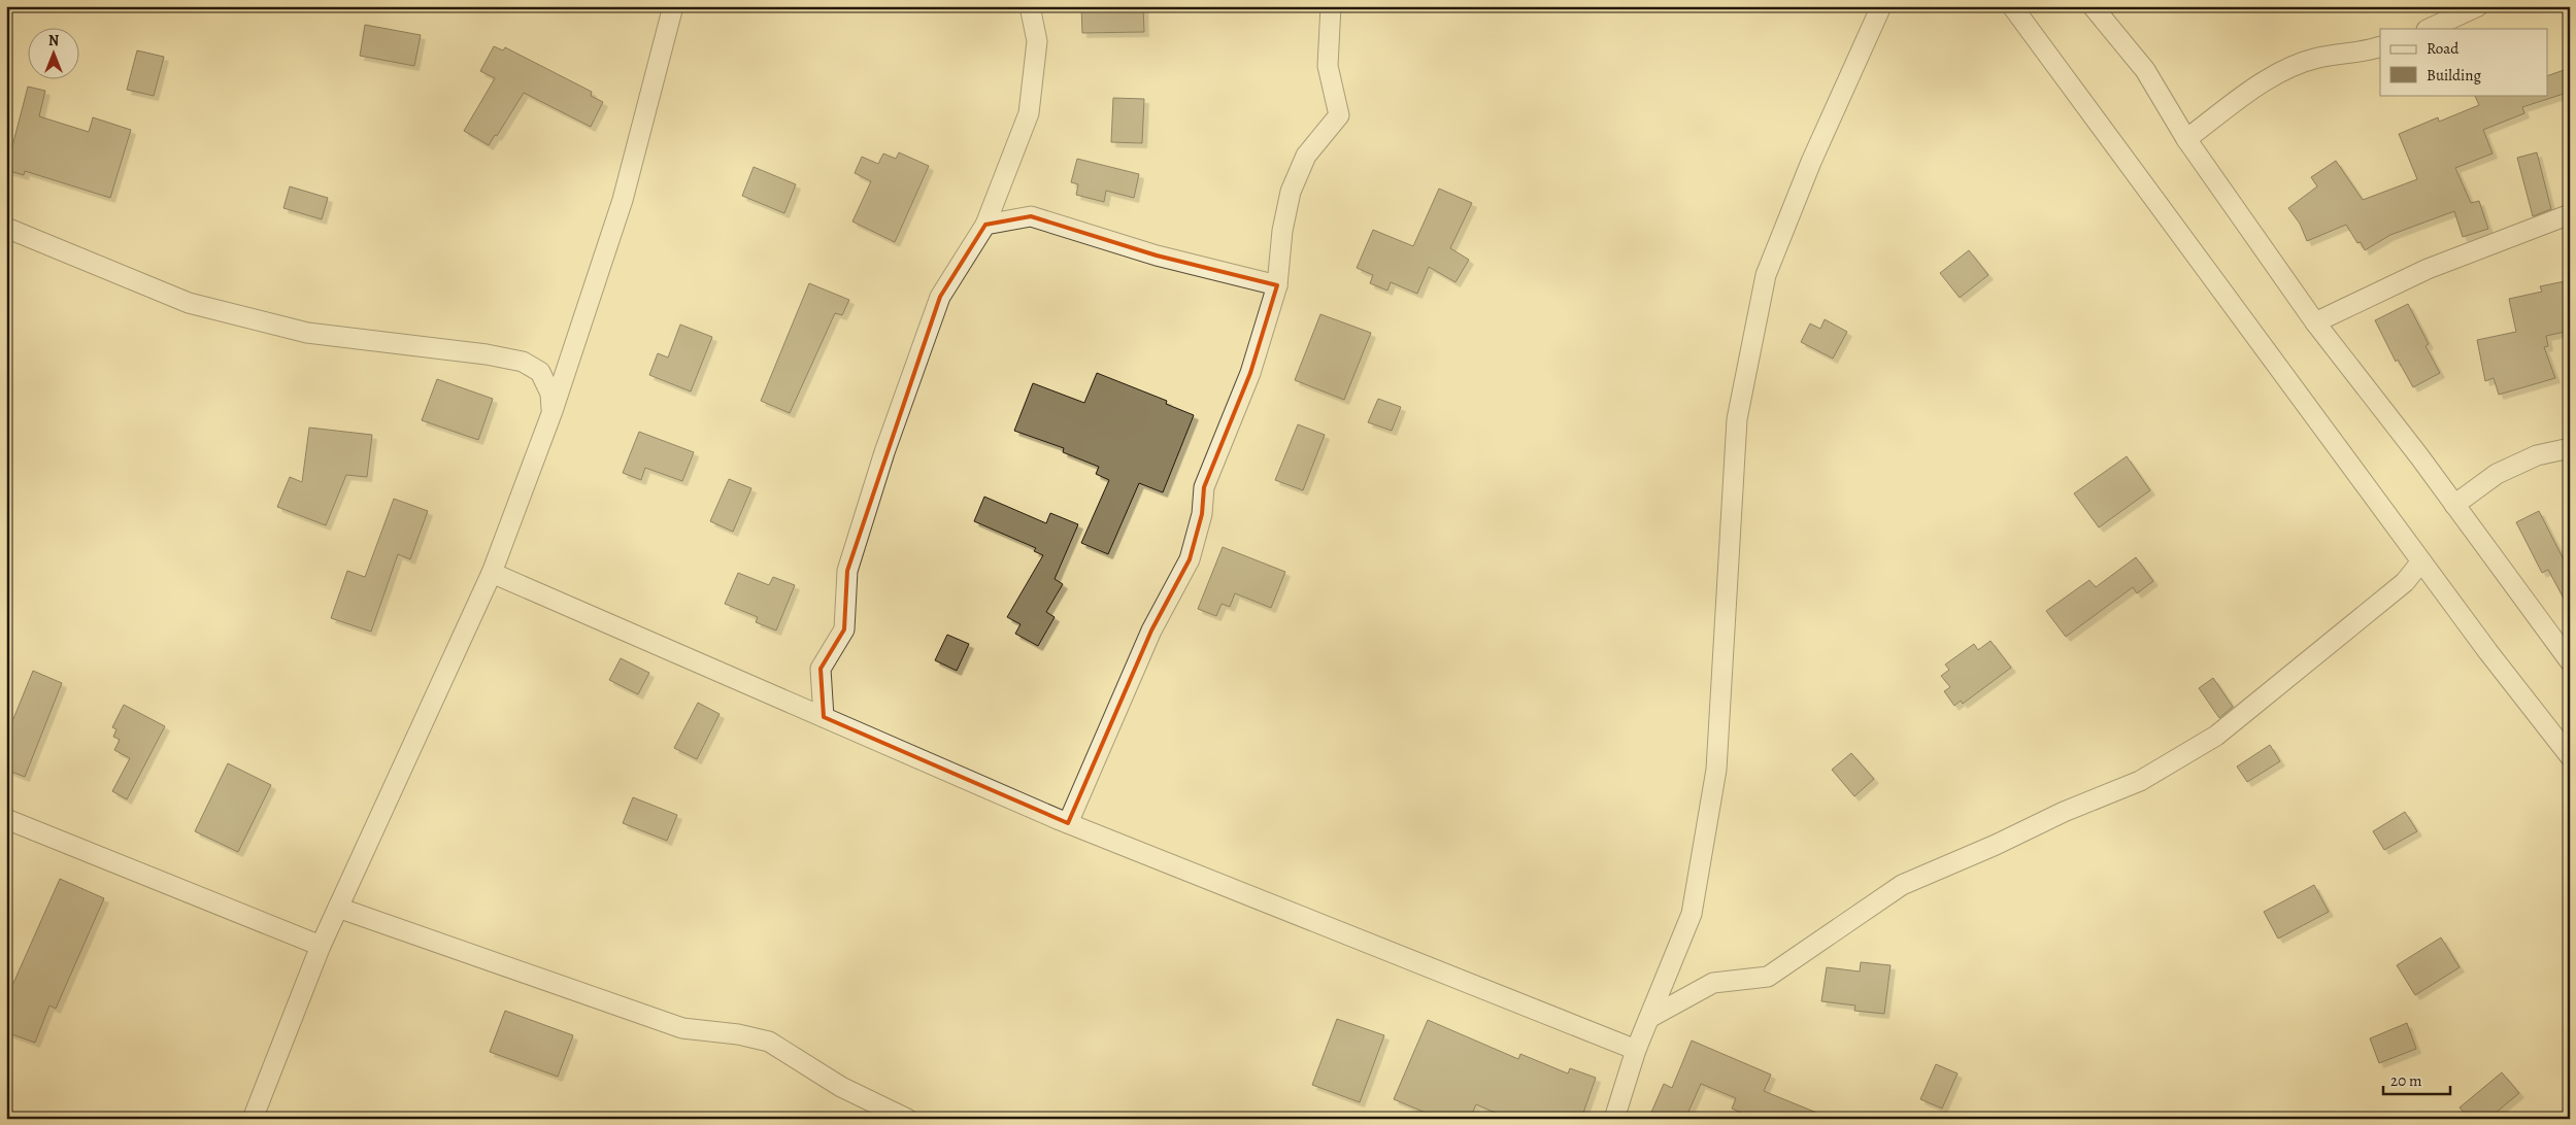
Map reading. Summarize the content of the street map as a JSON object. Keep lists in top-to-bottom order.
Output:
{
  "legend": ["Road", "Building"],
  "scale_bar": "20 m",
  "north": "top"
}
